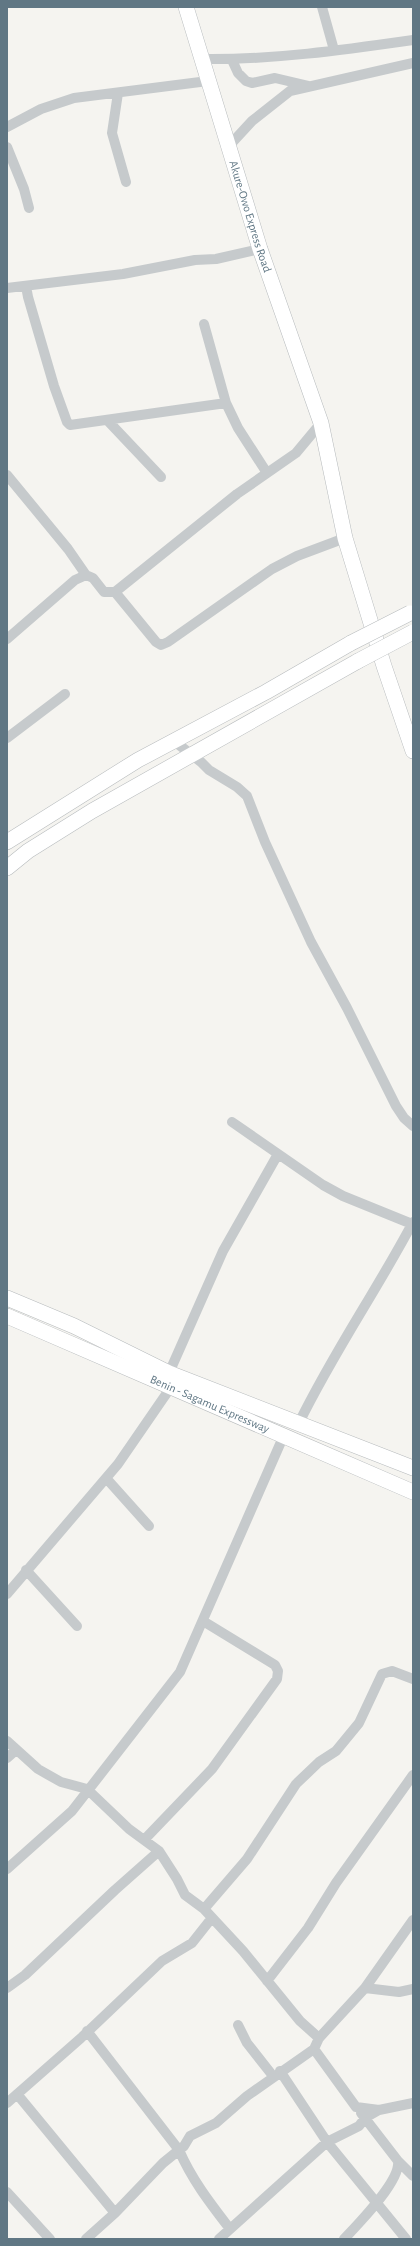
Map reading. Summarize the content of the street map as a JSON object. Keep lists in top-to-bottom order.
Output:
{
  "streets": {
    "highway": ["Akure-Owo Express Road", "Benin - Sagamu Expressway"]
  }
}
